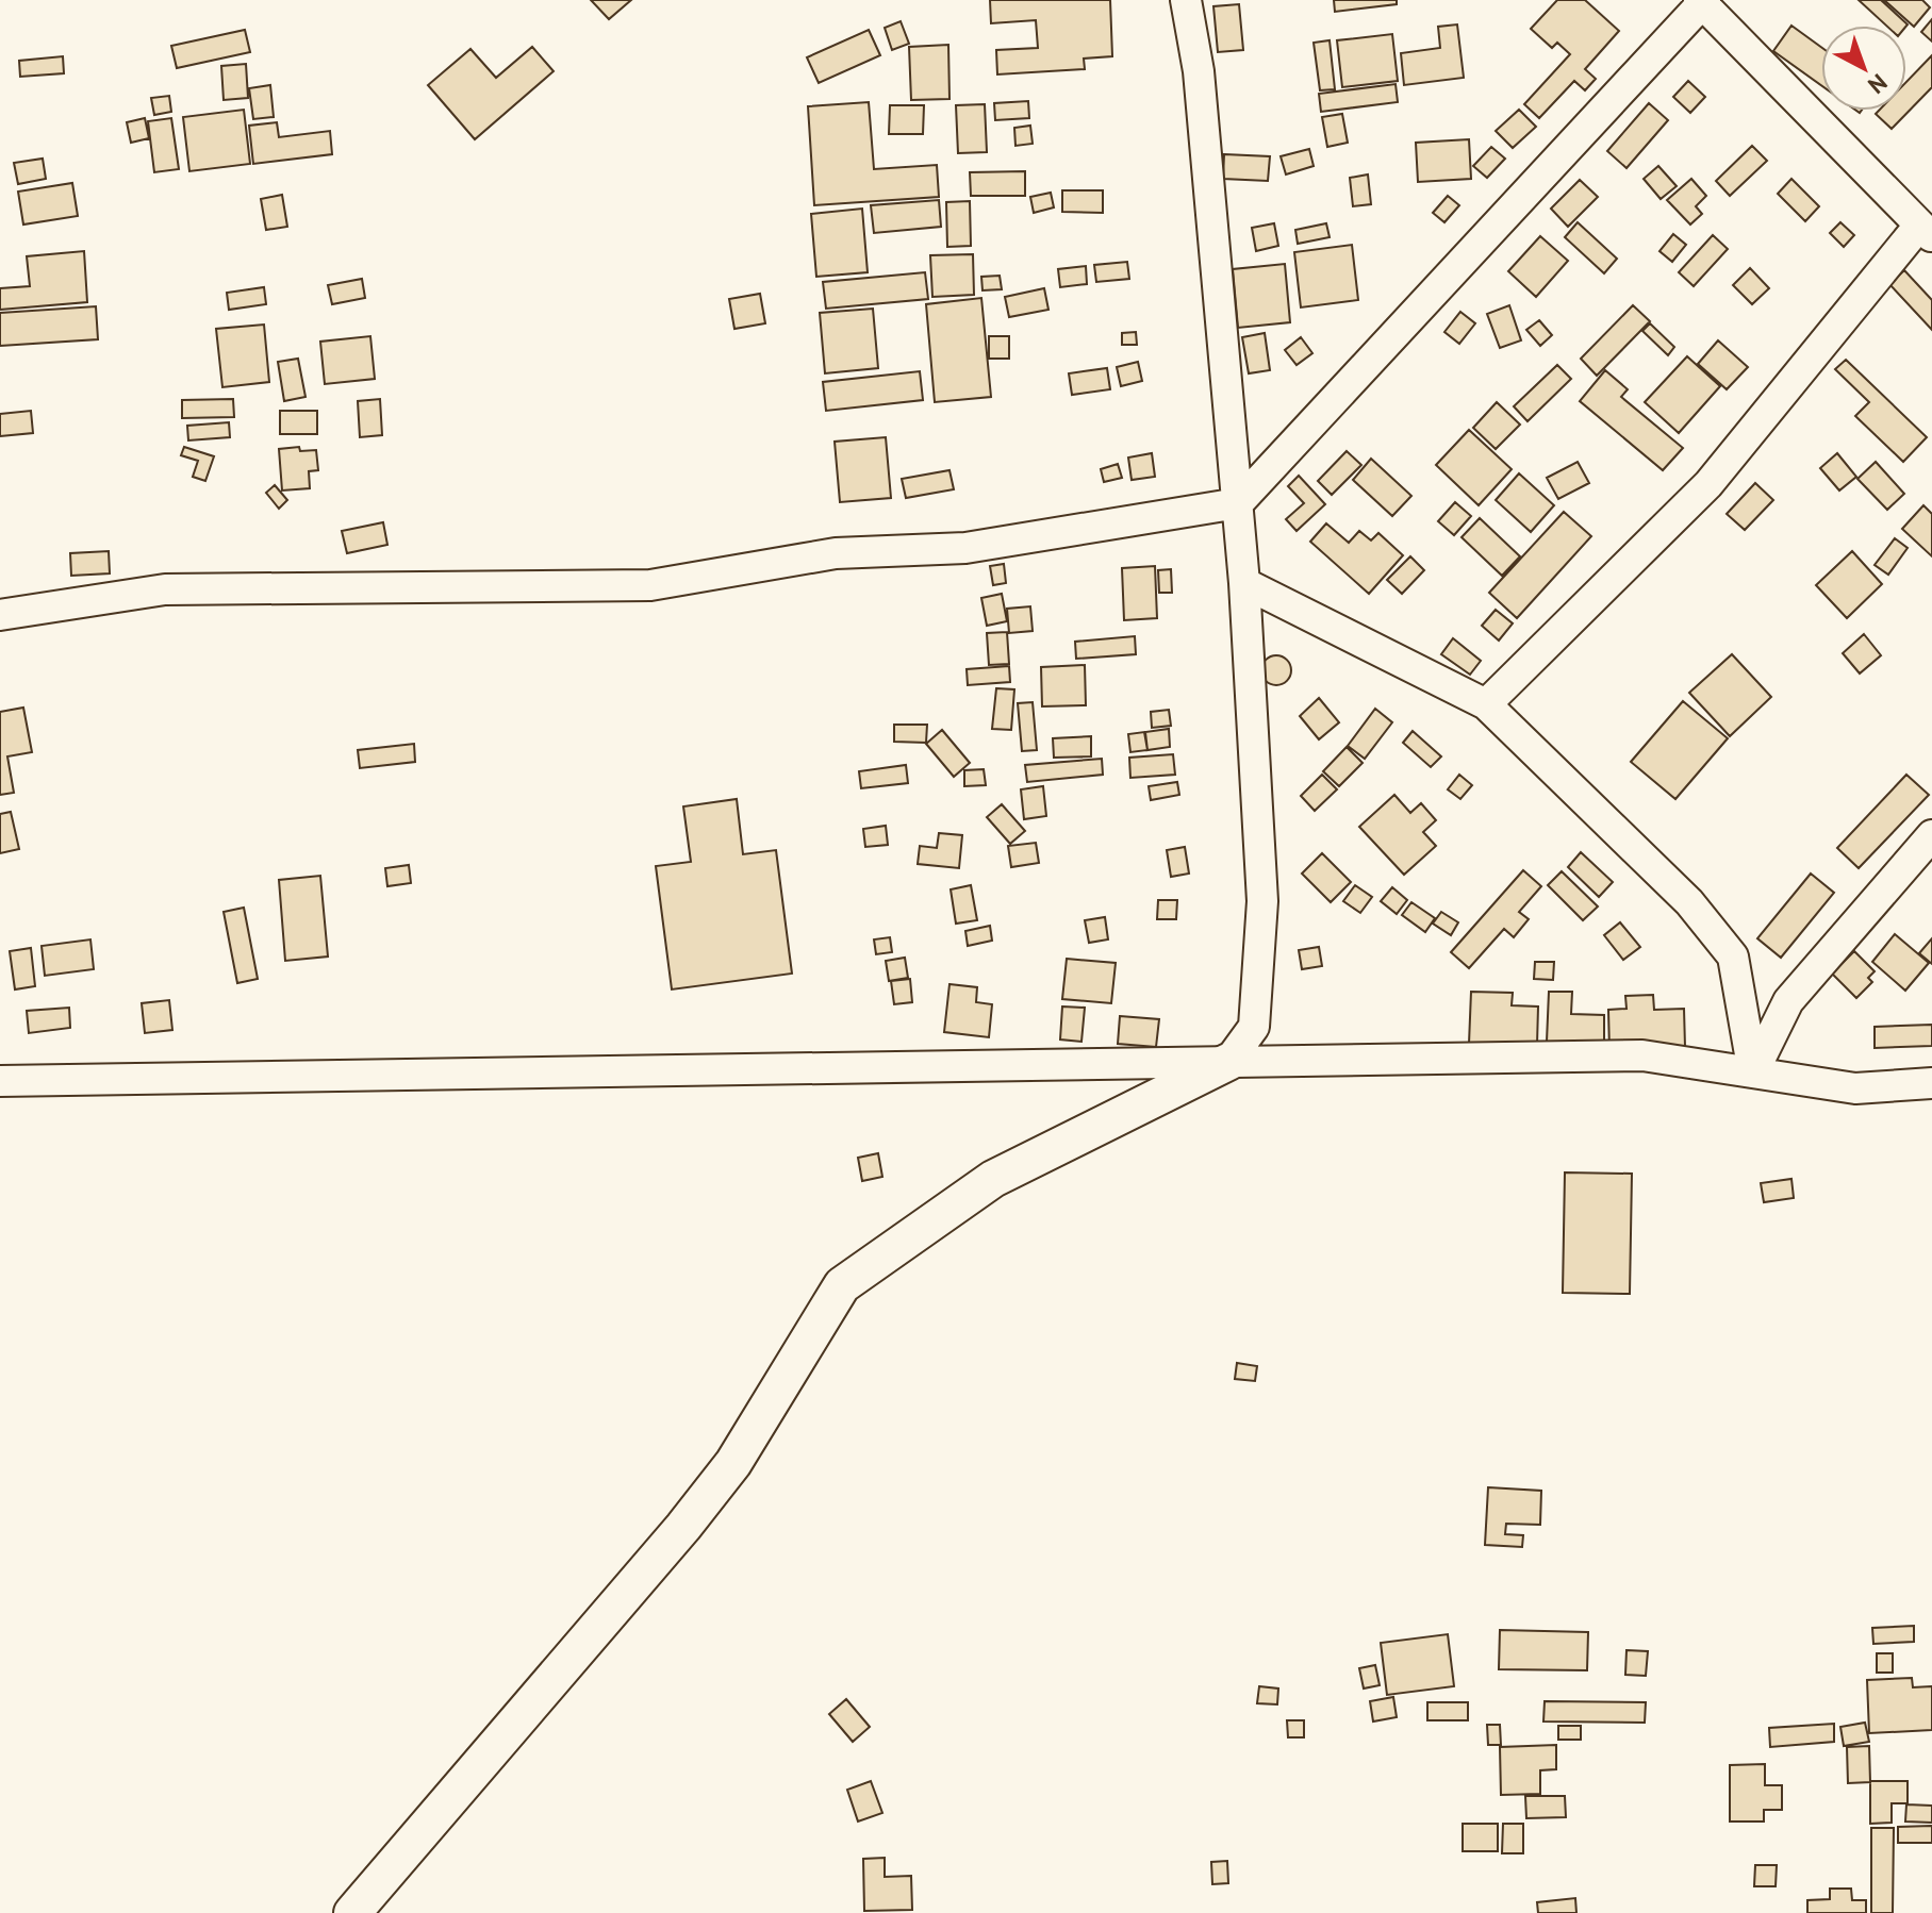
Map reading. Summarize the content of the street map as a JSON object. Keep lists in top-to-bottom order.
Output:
{
  "north": "bottom right"
}
